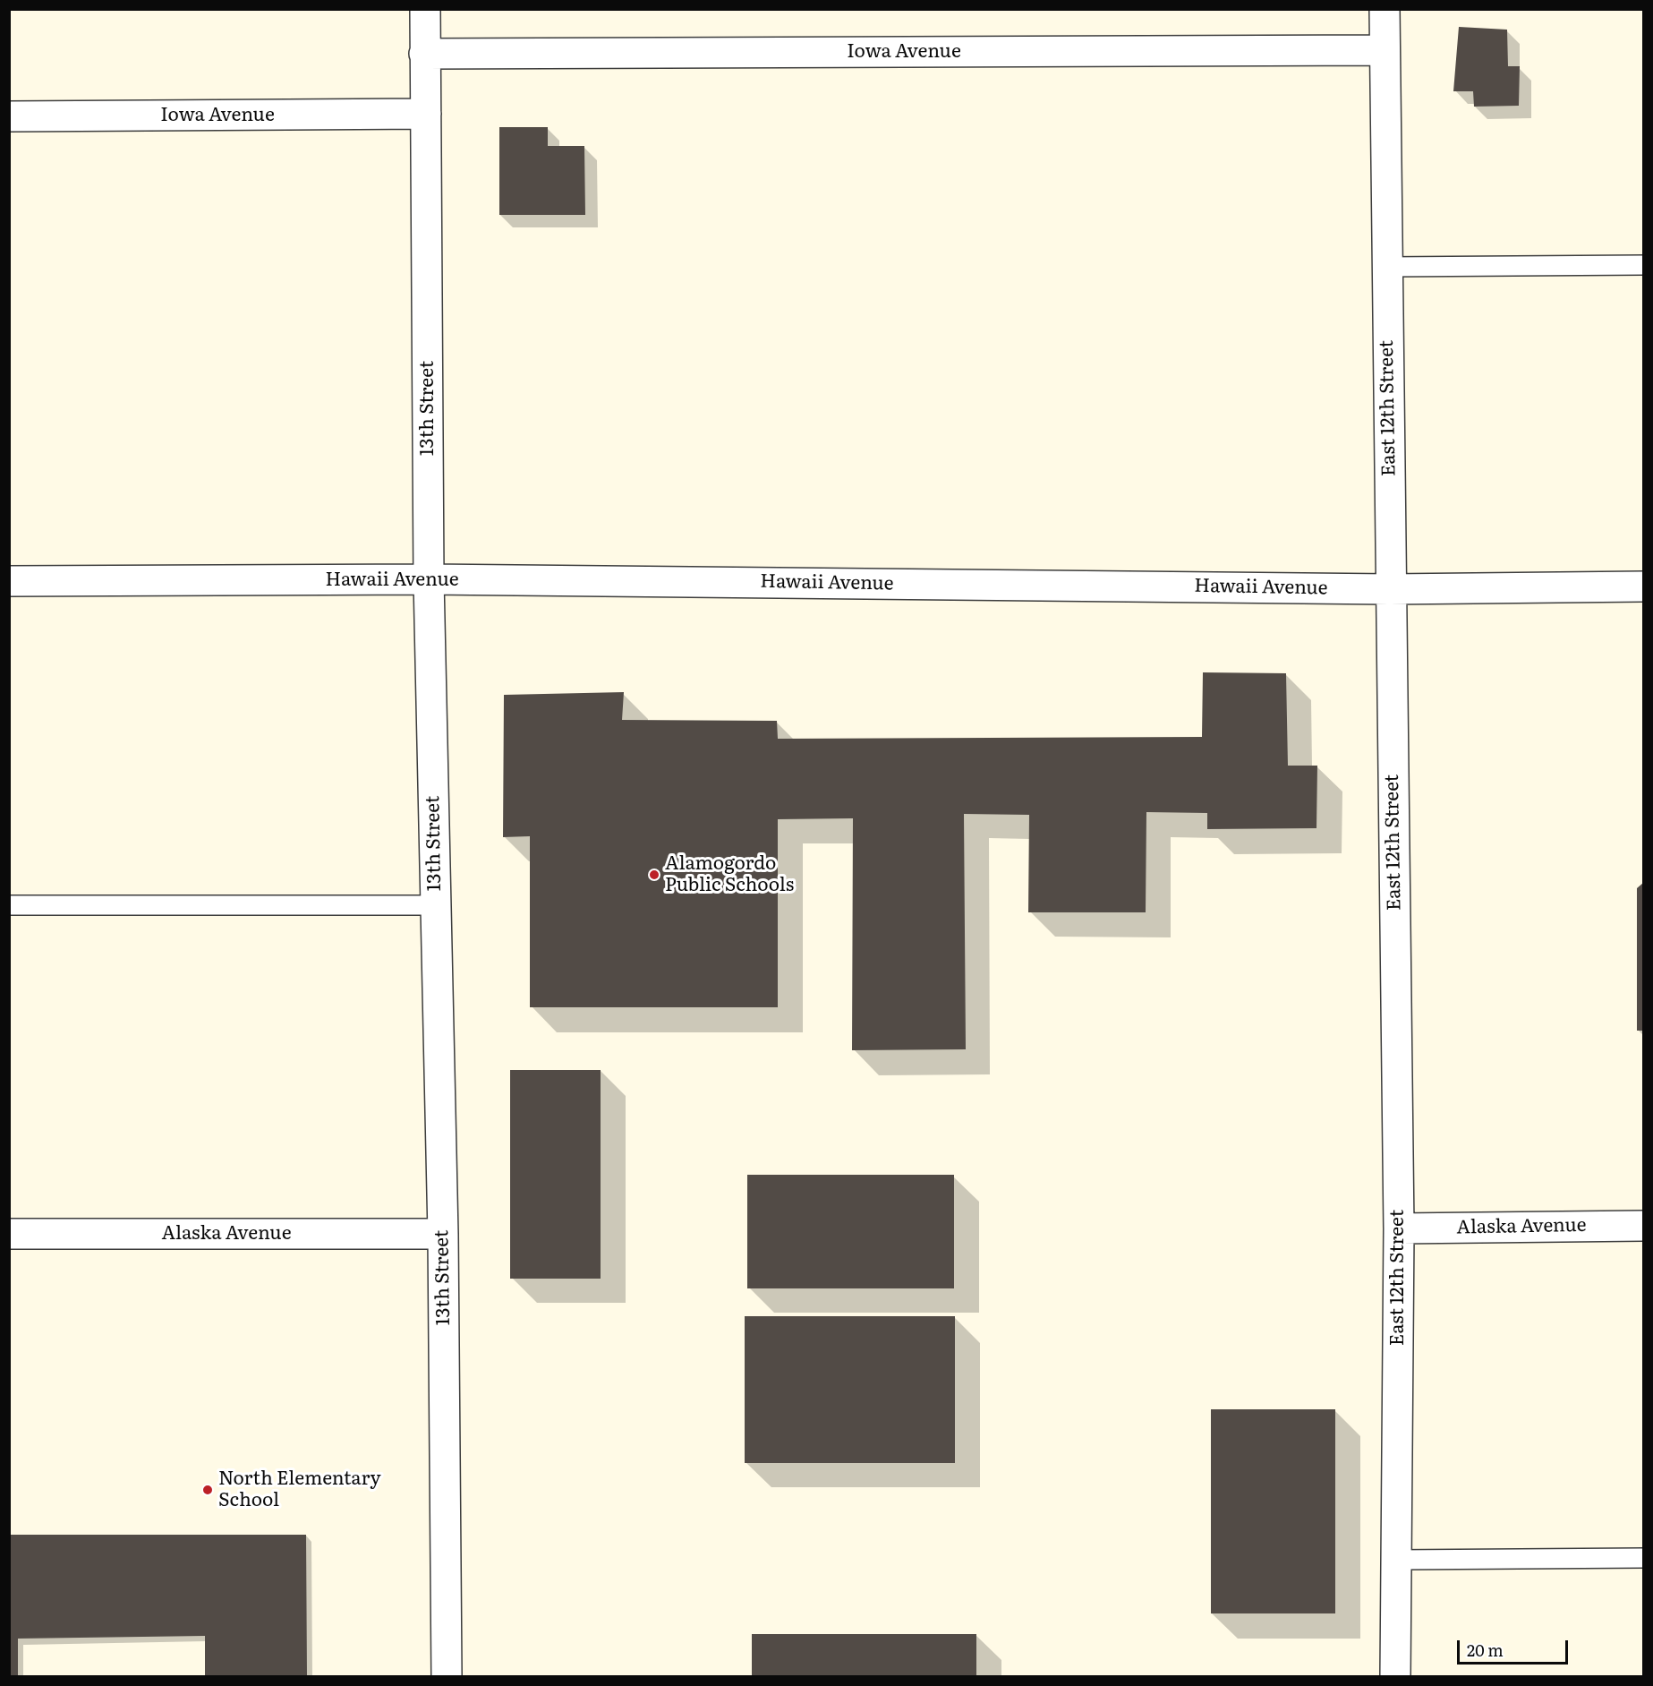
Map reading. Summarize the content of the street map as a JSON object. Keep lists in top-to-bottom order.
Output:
{
  "streets": {
    "street": [
      "Iowa Avenue",
      "13th Street",
      "East 12th Street",
      "Hawaii Avenue",
      "Alaska Avenue"
    ]
  },
  "crossings": [
    ["Iowa Avenue", "13th Street"],
    ["Iowa Avenue", "East 12th Street"],
    ["13th Street", "Hawaii Avenue"],
    ["13th Street", "Alaska Avenue"],
    ["East 12th Street", "Hawaii Avenue"],
    ["East 12th Street", "Alaska Avenue"]
  ],
  "places": ["Alamogordo Public Schools", "North Elementary School"],
  "scale_bar": "20 m"
}
